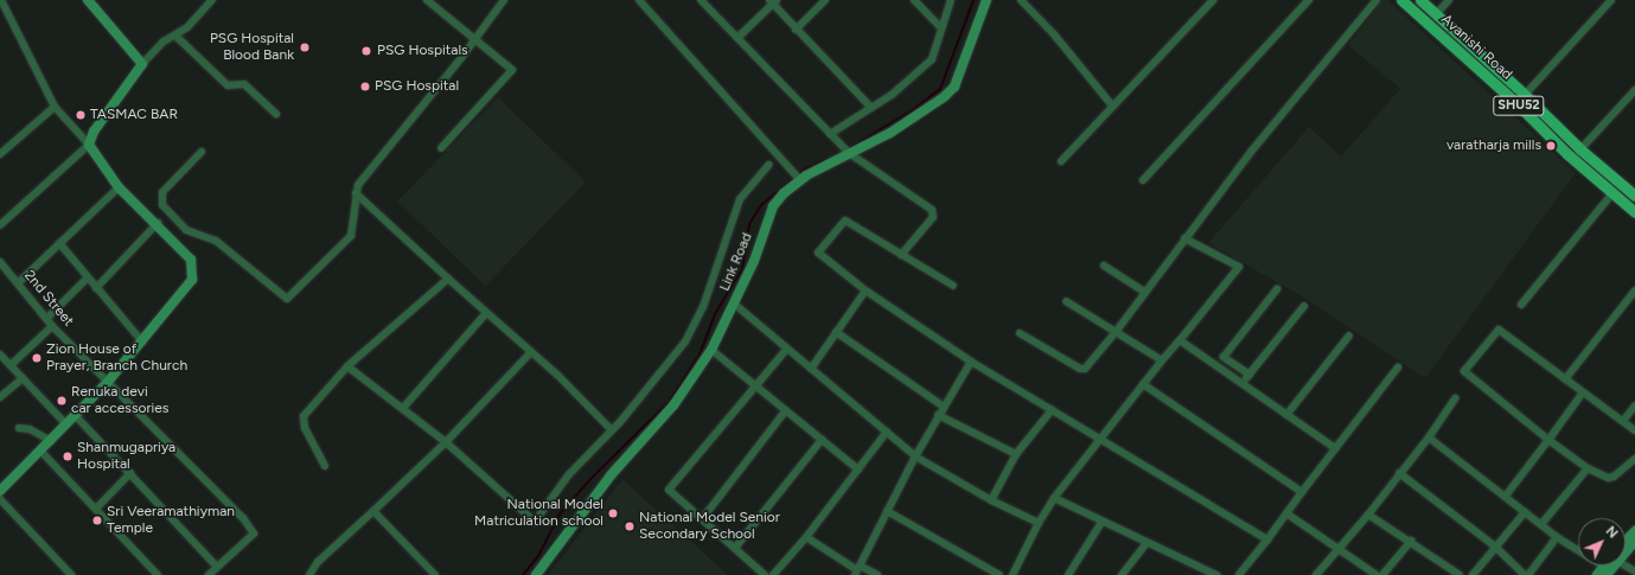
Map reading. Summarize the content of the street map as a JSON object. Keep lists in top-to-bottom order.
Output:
{
  "streets": {
    "main road": ["Avanishi Road", "SHU52"],
    "street": ["Link Road", "2nd Street"]
  },
  "places": [
    "PSG Hospital Blood Bank",
    "PSG Hospitals",
    "PSG Hospital",
    "TASMAC BAR",
    "varatharja mills",
    "Zion House of Prayer, Branch Church",
    "Renuka devi car accessories",
    "Shanmugapriya Hospital",
    "National Model Matriculation school",
    "Sri Veeramathiyman Temple",
    "National Model Senior Secondary School"
  ],
  "north": "top right"
}
